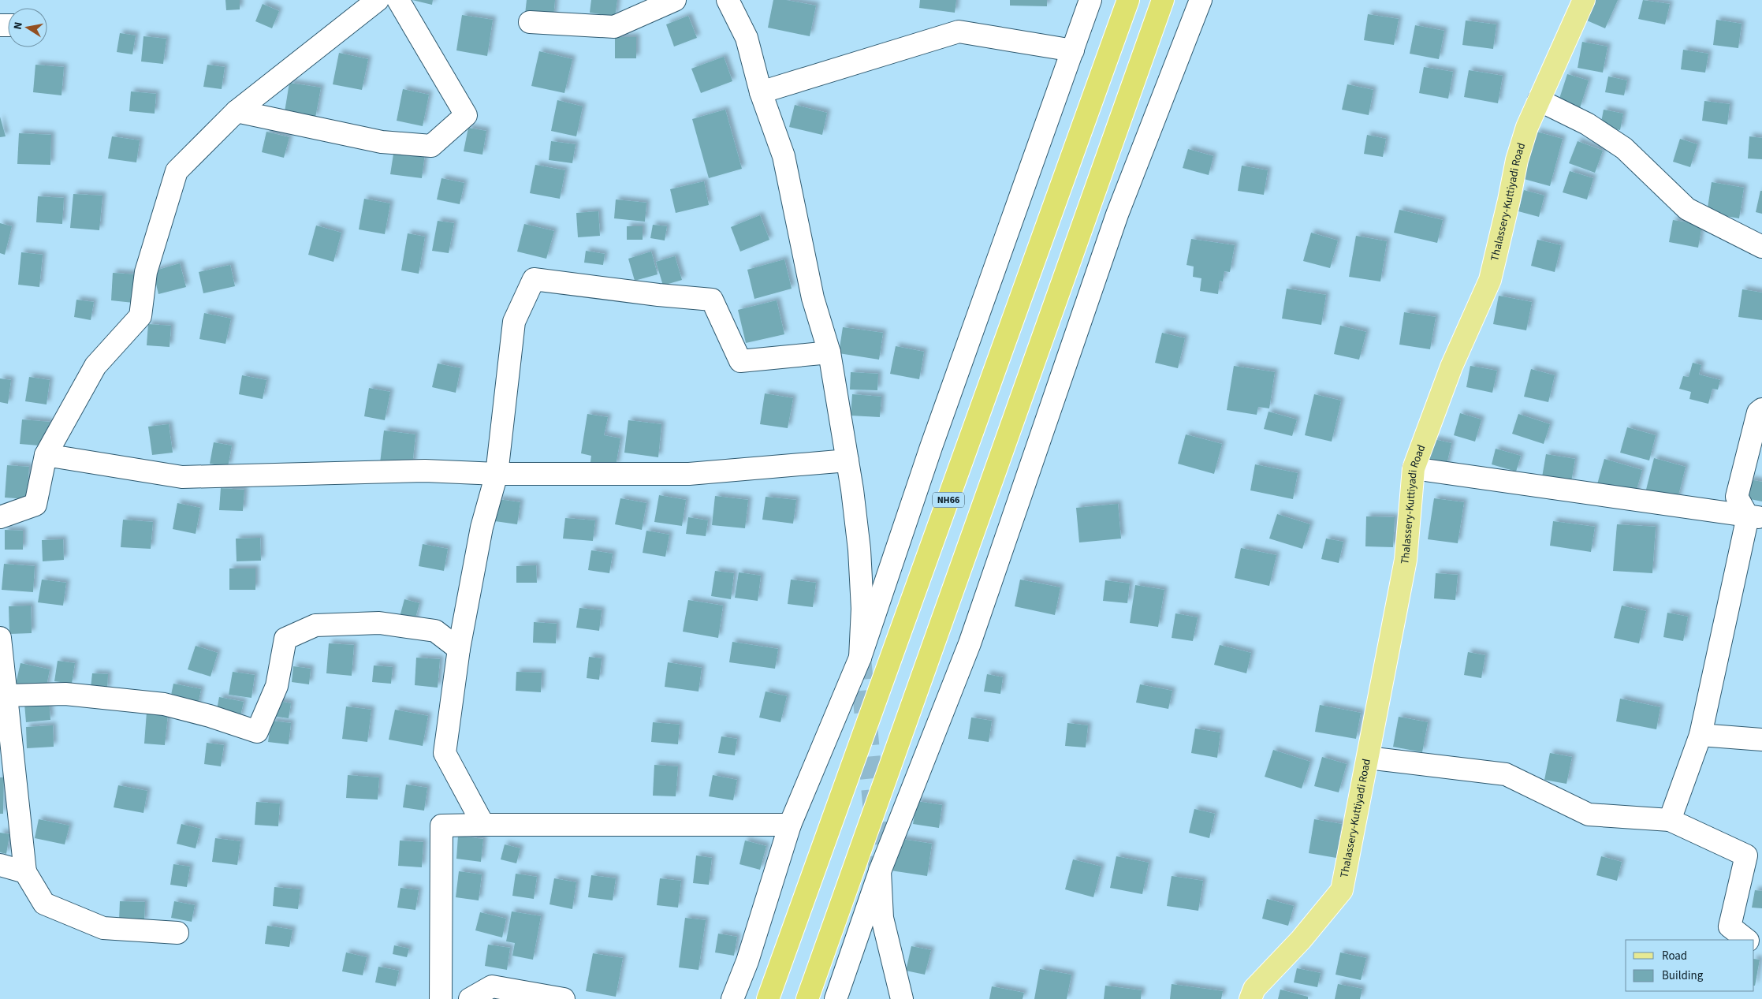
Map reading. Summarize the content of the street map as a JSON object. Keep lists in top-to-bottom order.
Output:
{
  "streets": {
    "highway": ["NH66"],
    "main road": ["Thalassery-Kuttiyadi Road"]
  },
  "legend": ["Road", "Building"],
  "north": "left"
}
